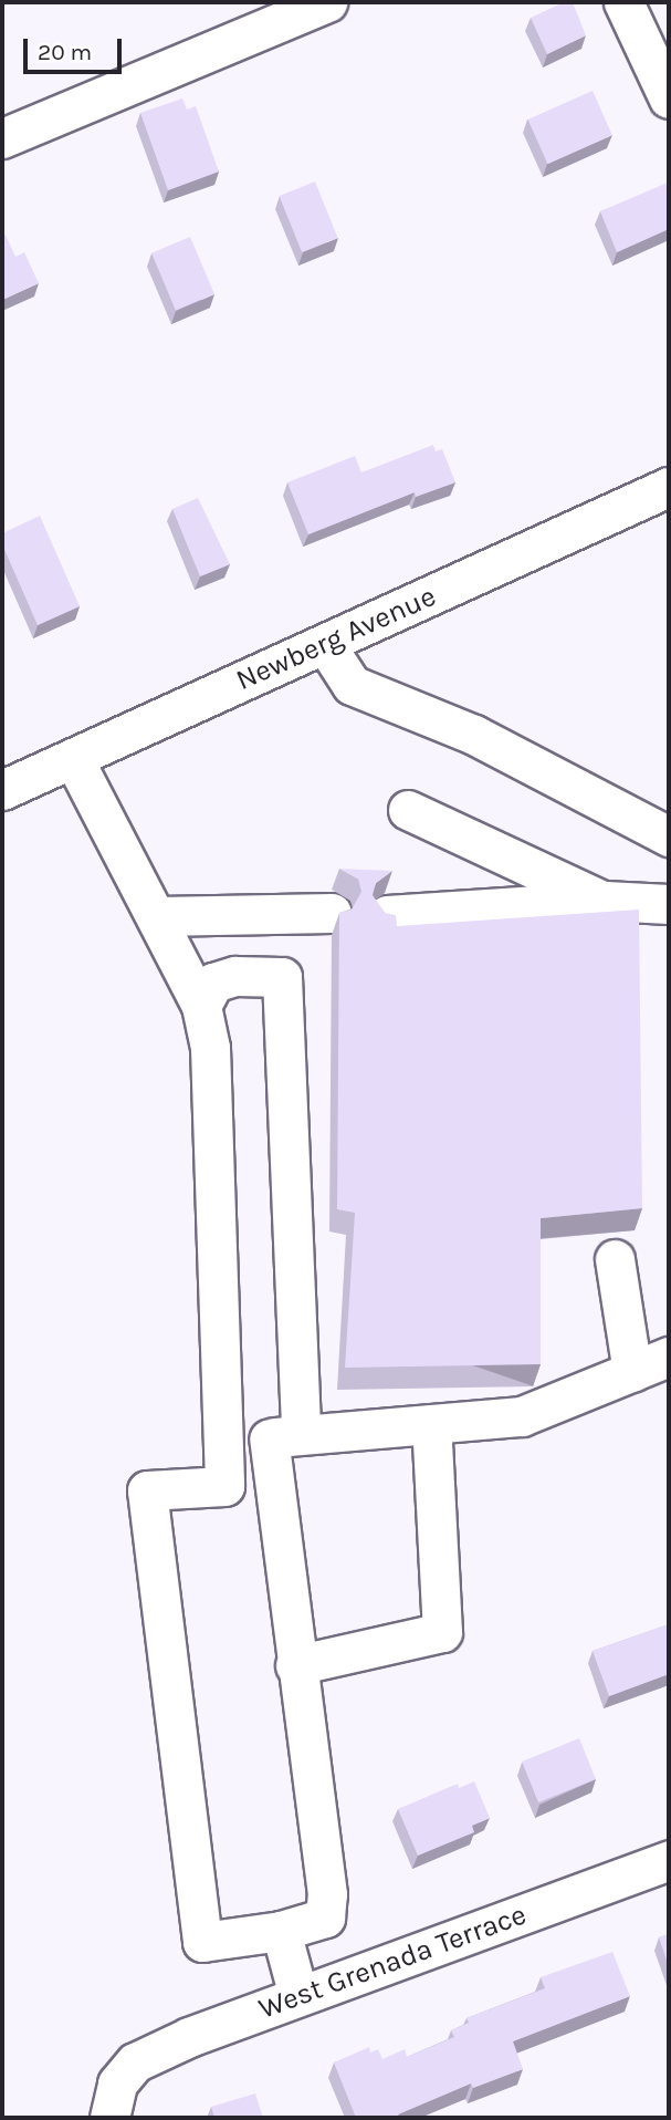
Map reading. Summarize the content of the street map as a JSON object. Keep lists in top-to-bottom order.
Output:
{
  "streets": {
    "street": ["Newberg Avenue", "West Grenada Terrace"]
  },
  "scale_bar": "20 m"
}
